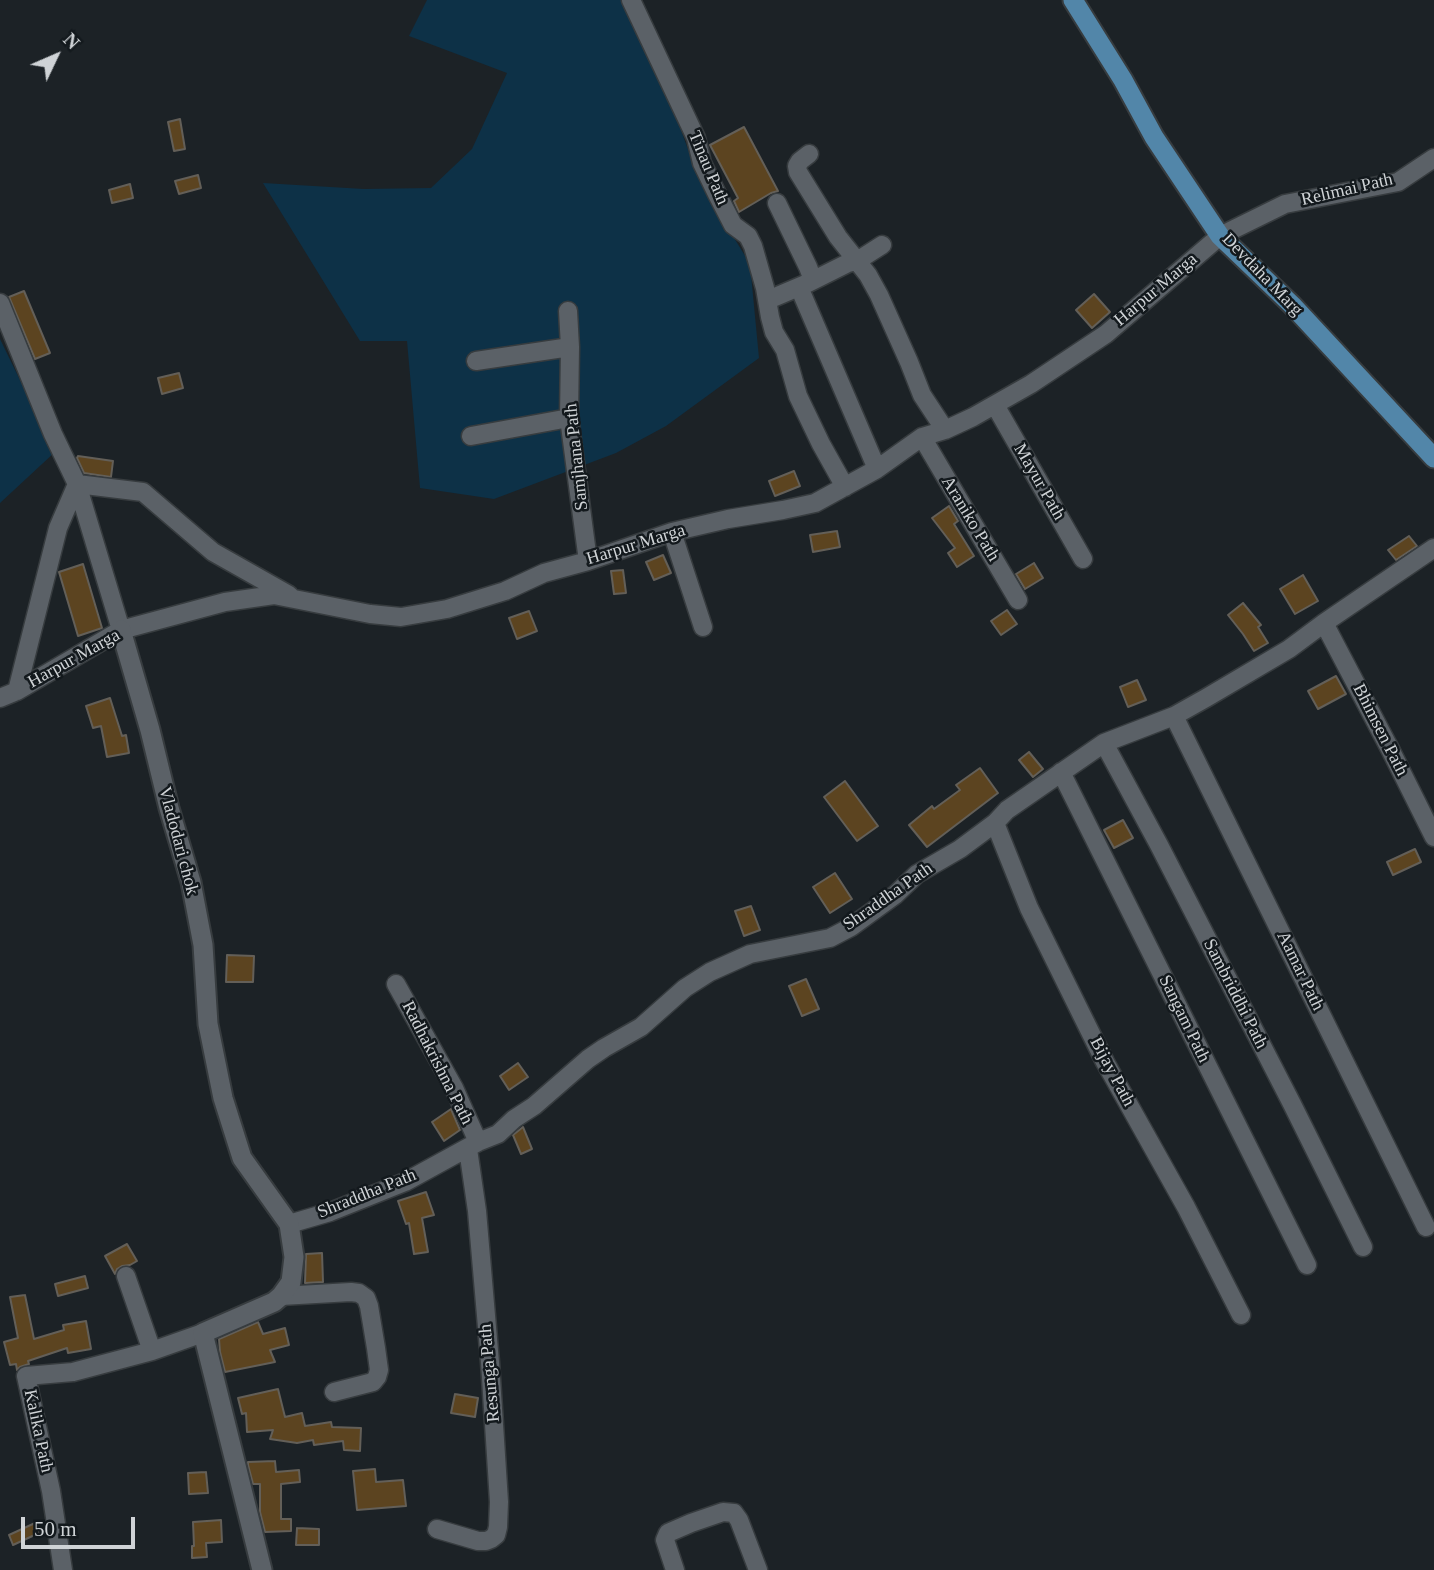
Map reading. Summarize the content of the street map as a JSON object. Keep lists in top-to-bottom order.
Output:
{
  "streets": {
    "main road": ["Devdaha Marg"],
    "street": [
      "Tinau Path",
      "Relimai Path",
      "Harpur Marga",
      "Samjhana Path",
      "Mayur Path",
      "Araniko Path",
      "Bhimsen Path",
      "Vladodari chok",
      "Shraddha Path",
      "Aamar Path",
      "Sambriddhi Path",
      "Sangam Path",
      "Radhakrishna Path",
      "Bijay Path",
      "Resunga Path",
      "Kalika Path"
    ]
  },
  "crossings": [
    ["Tinau Path", "Harpur Marga"],
    ["Relimai Path", "Devdaha Marg"],
    ["Relimai Path", "Harpur Marga"],
    ["Devdaha Marg", "Harpur Marga"],
    ["Harpur Marga", "Samjhana Path"],
    ["Harpur Marga", "Mayur Path"],
    ["Harpur Marga", "Araniko Path"],
    ["Harpur Marga", "Vladodari chok"],
    ["Bhimsen Path", "Shraddha Path"],
    ["Vladodari chok", "Shraddha Path"],
    ["Shraddha Path", "Aamar Path"],
    ["Shraddha Path", "Sambriddhi Path"],
    ["Shraddha Path", "Sangam Path"],
    ["Shraddha Path", "Radhakrishna Path"],
    ["Shraddha Path", "Bijay Path"],
    ["Shraddha Path", "Resunga Path"],
    ["Radhakrishna Path", "Resunga Path"]
  ],
  "scale_bar": "50 m",
  "north": "top right"
}
